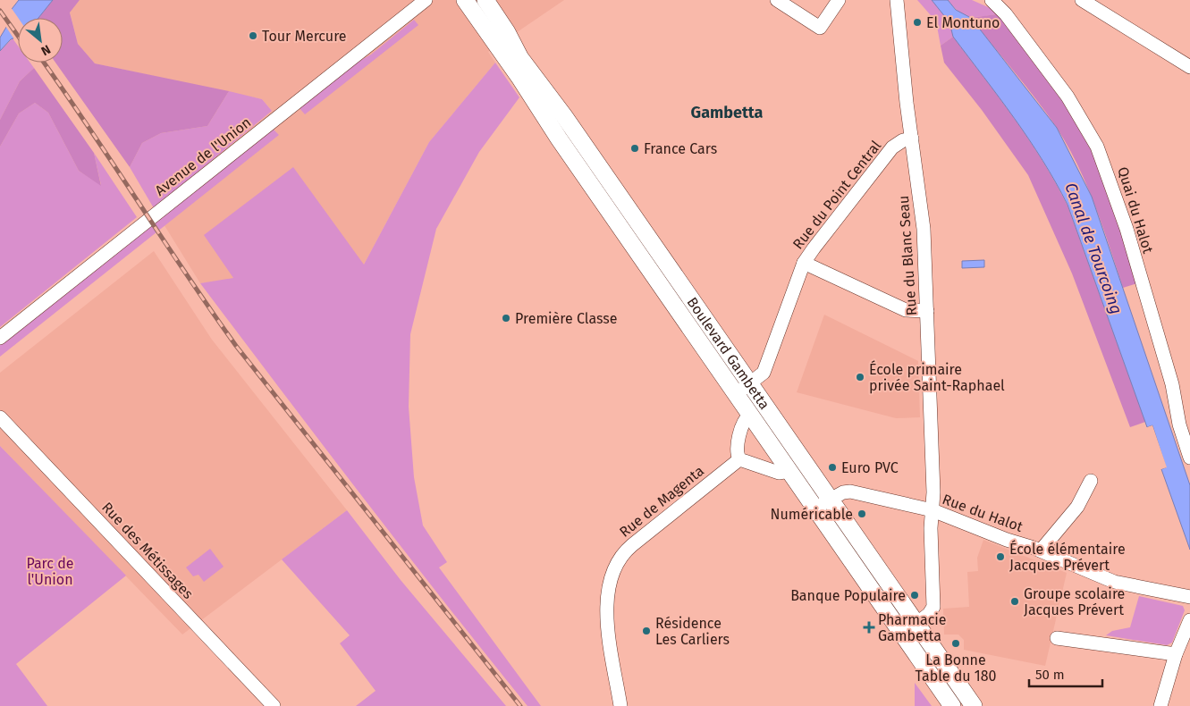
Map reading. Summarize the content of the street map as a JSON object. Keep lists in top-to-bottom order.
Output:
{
  "streets": {
    "main road": ["Boulevard Gambetta"],
    "street": [
      "Avenue de l'Union",
      "Rue du Point Central",
      "Quai du Halot",
      "Rue du Blanc Seau",
      "Rue de Magenta",
      "Rue du Halot",
      "Rue des Métissages"
    ]
  },
  "crossings": [
    ["Rue du Point Central", "Rue du Blanc Seau"],
    ["Rue du Point Central", "Boulevard Gambetta"],
    ["Rue du Blanc Seau", "Boulevard Gambetta"],
    ["Rue du Blanc Seau", "Rue du Halot"],
    ["Boulevard Gambetta", "Rue du Halot"]
  ],
  "districts": ["Gambetta"],
  "water": ["Canal de Tourcoing"],
  "parks": ["Parc de l'Union"],
  "places": {
    "other": [
      "El Montuno",
      "Tour Mercure",
      "France Cars",
      "Première Classe",
      "École primaire privée Saint-Raphael",
      "Euro PVC",
      "Numéricable",
      "École élémentaire Jacques Prévert",
      "Banque Populaire",
      "Groupe scolaire Jacques Prévert",
      "Résidence Les Carliers",
      "La Bonne Table du 180"
    ],
    "health": ["Pharmacie Gambetta"]
  },
  "scale_bar": "50 m",
  "north": "bottom right"
}
